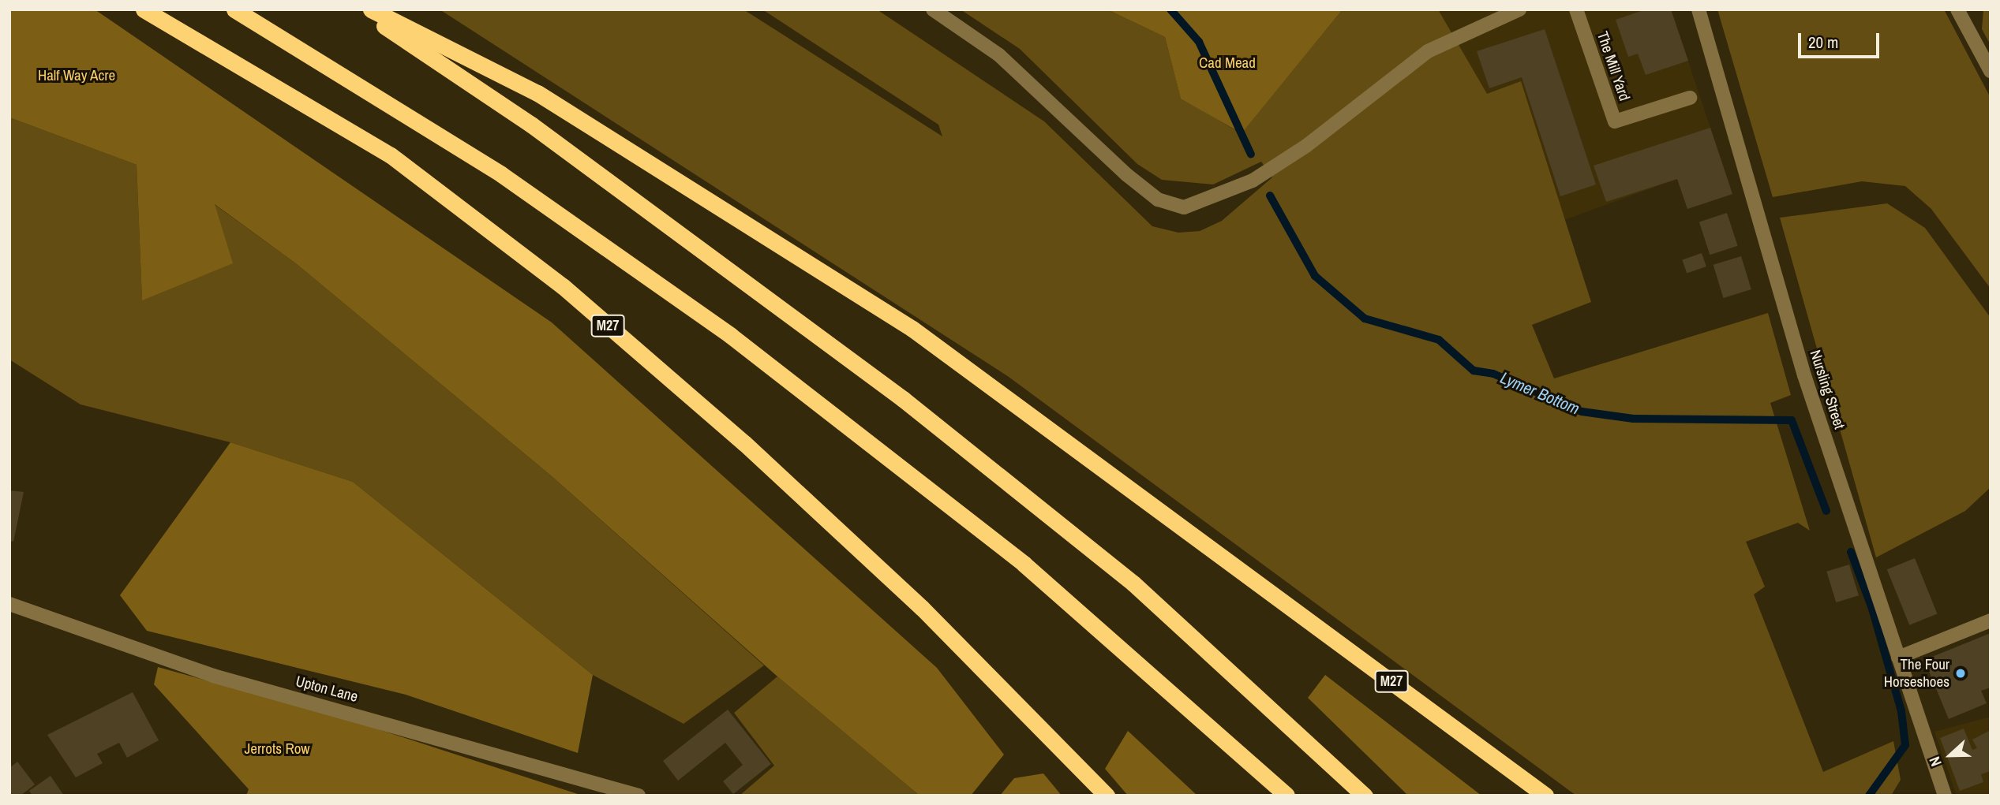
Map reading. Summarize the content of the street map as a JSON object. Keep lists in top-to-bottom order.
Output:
{
  "streets": {
    "highway": ["M27"],
    "street": ["The Mill Yard", "Nursling Street", "Upton Lane"]
  },
  "water": ["Lymer Bottom"],
  "parks": ["Cad Mead", "Half Way Acre", "Jerrots Row"],
  "places": ["The Four Horseshoes"],
  "scale_bar": "20 m",
  "north": "left"
}
